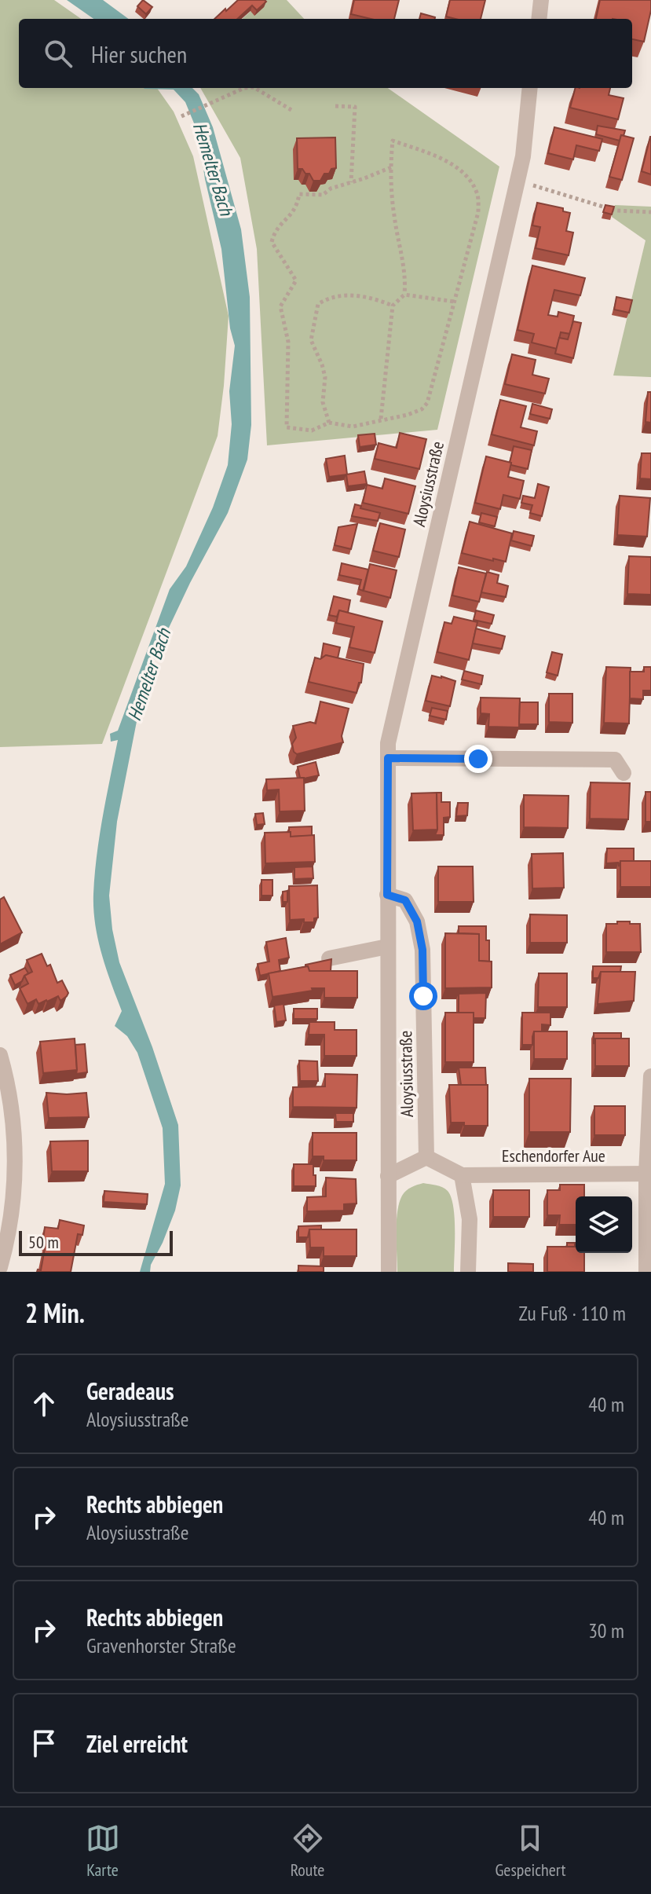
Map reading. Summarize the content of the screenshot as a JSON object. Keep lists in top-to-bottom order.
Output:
{
  "streets": {
    "street": ["Aloysiusstraße", "Eschendorfer Aue"]
  },
  "water": ["Hemelter Bach"],
  "scale_bar": "50 m",
  "page": {
    "search": "Hier suchen",
    "scale": "50 m",
    "heading": ["2 Min.", "Zu Fuß · 110 m"],
    "list": [
      ["Geradeaus", "Aloysiusstraße", "40 m"],
      ["Rechts abbiegen", "Aloysiusstraße", "40 m"],
      ["Rechts abbiegen", "Gravenhorster Straße", "30 m"],
      "Ziel erreicht"
    ],
    "nav": ["Karte", "Route", "Gespeichert"]
  }
}
